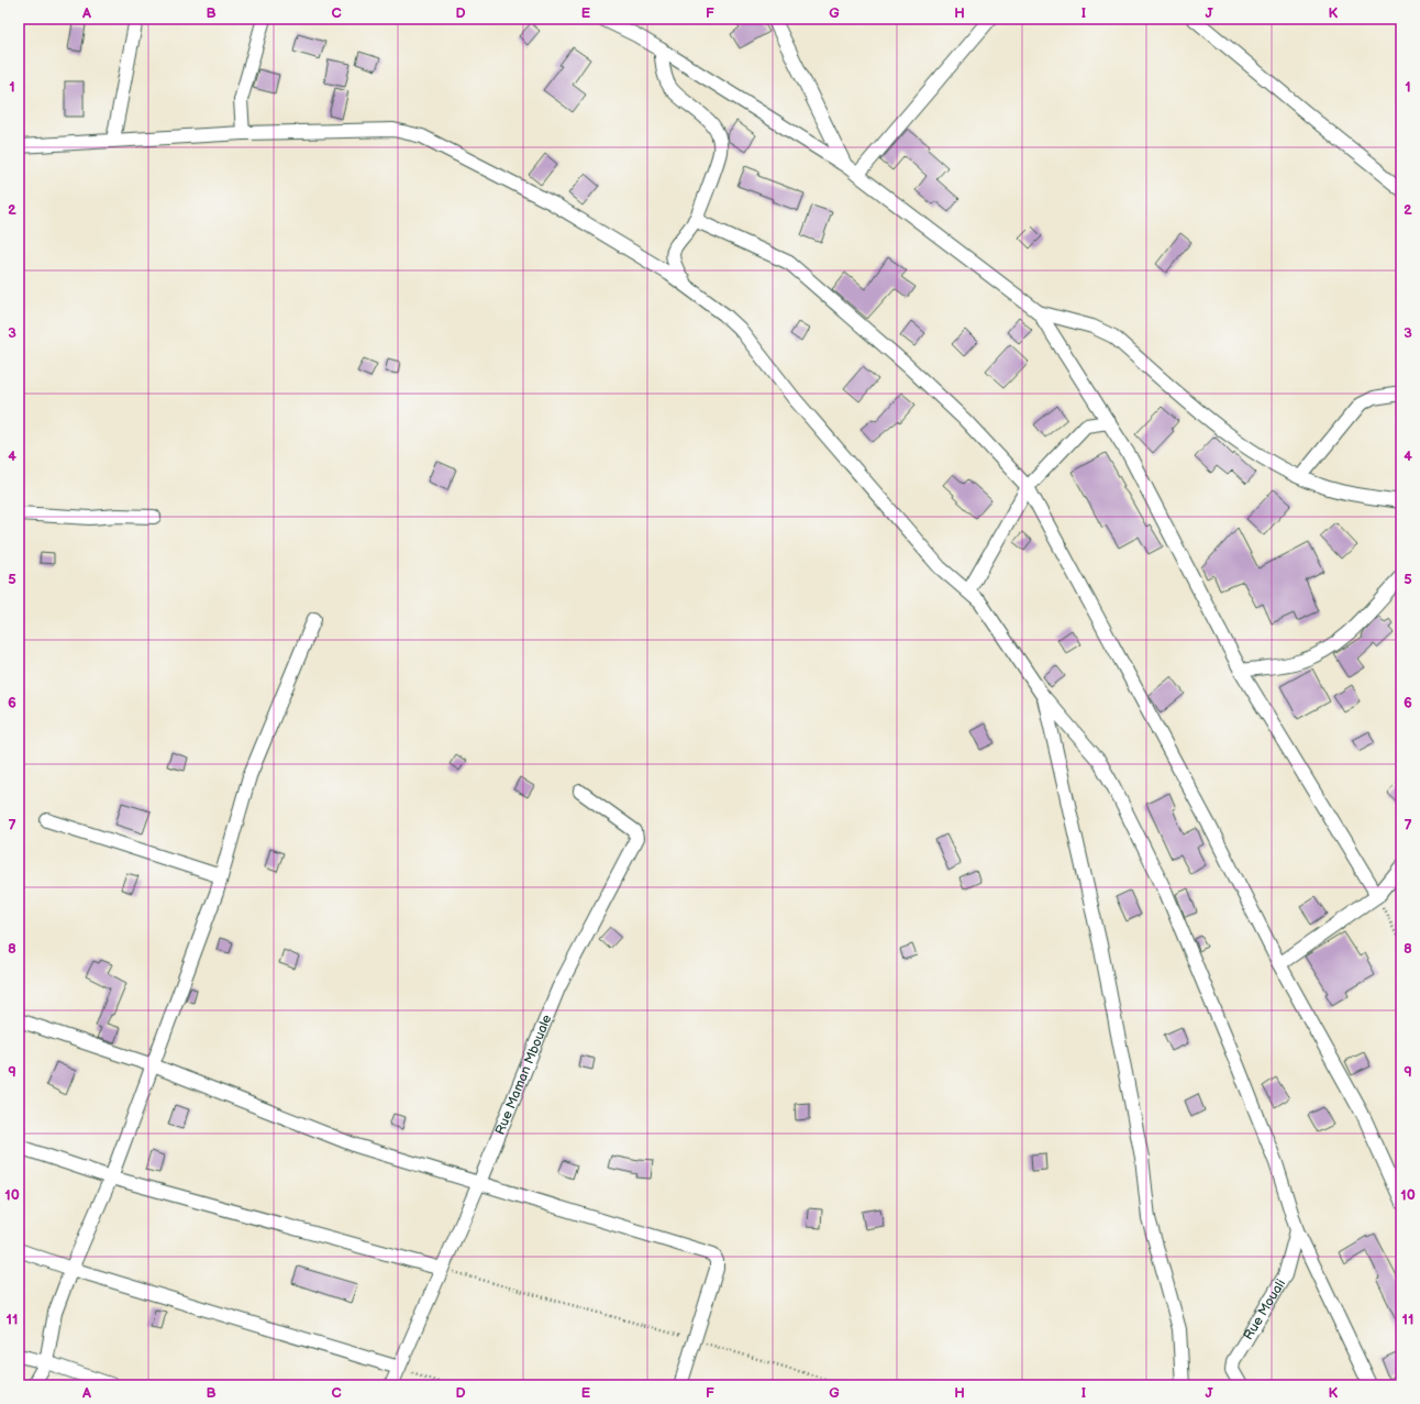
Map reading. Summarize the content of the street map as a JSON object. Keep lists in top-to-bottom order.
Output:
{
  "streets": {
    "street": ["Rue Maman Mbouale", "Rue Mouali"]
  },
  "grid": {
    "columns": [
      "A",
      "B",
      "C",
      "D",
      "E",
      "F",
      "G",
      "H",
      "I",
      "J",
      "K"
    ],
    "rows": [
      "1",
      "2",
      "3",
      "4",
      "5",
      "6",
      "7",
      "8",
      "9",
      "10",
      "11"
    ]
  }
}
